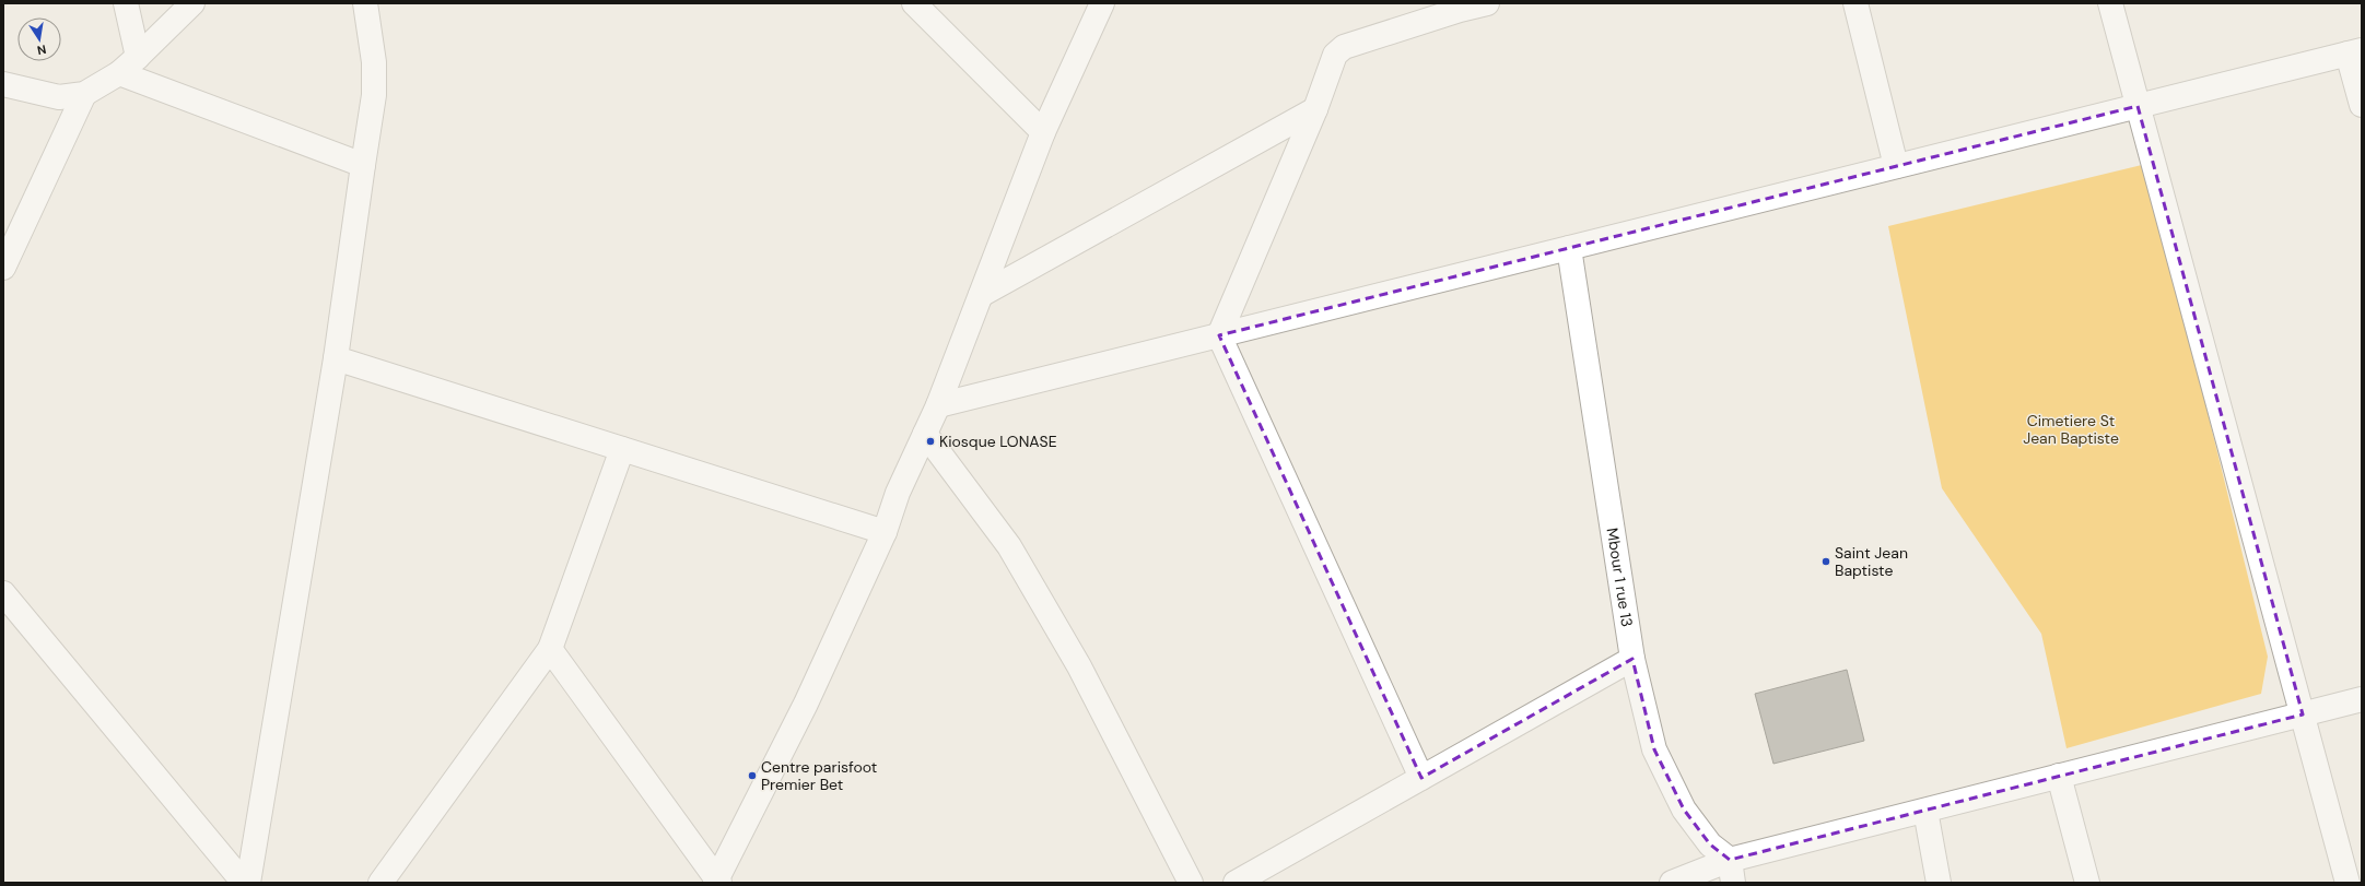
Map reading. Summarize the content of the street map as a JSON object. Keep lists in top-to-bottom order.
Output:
{
  "streets": {
    "street": ["Mbour 1 rue 13"]
  },
  "parks": ["Cimetiere St Jean Baptiste"],
  "places": ["Kiosque LONASE", "Saint Jean Baptiste", "Centre parisfoot Premier Bet"],
  "north": "bottom"
}
